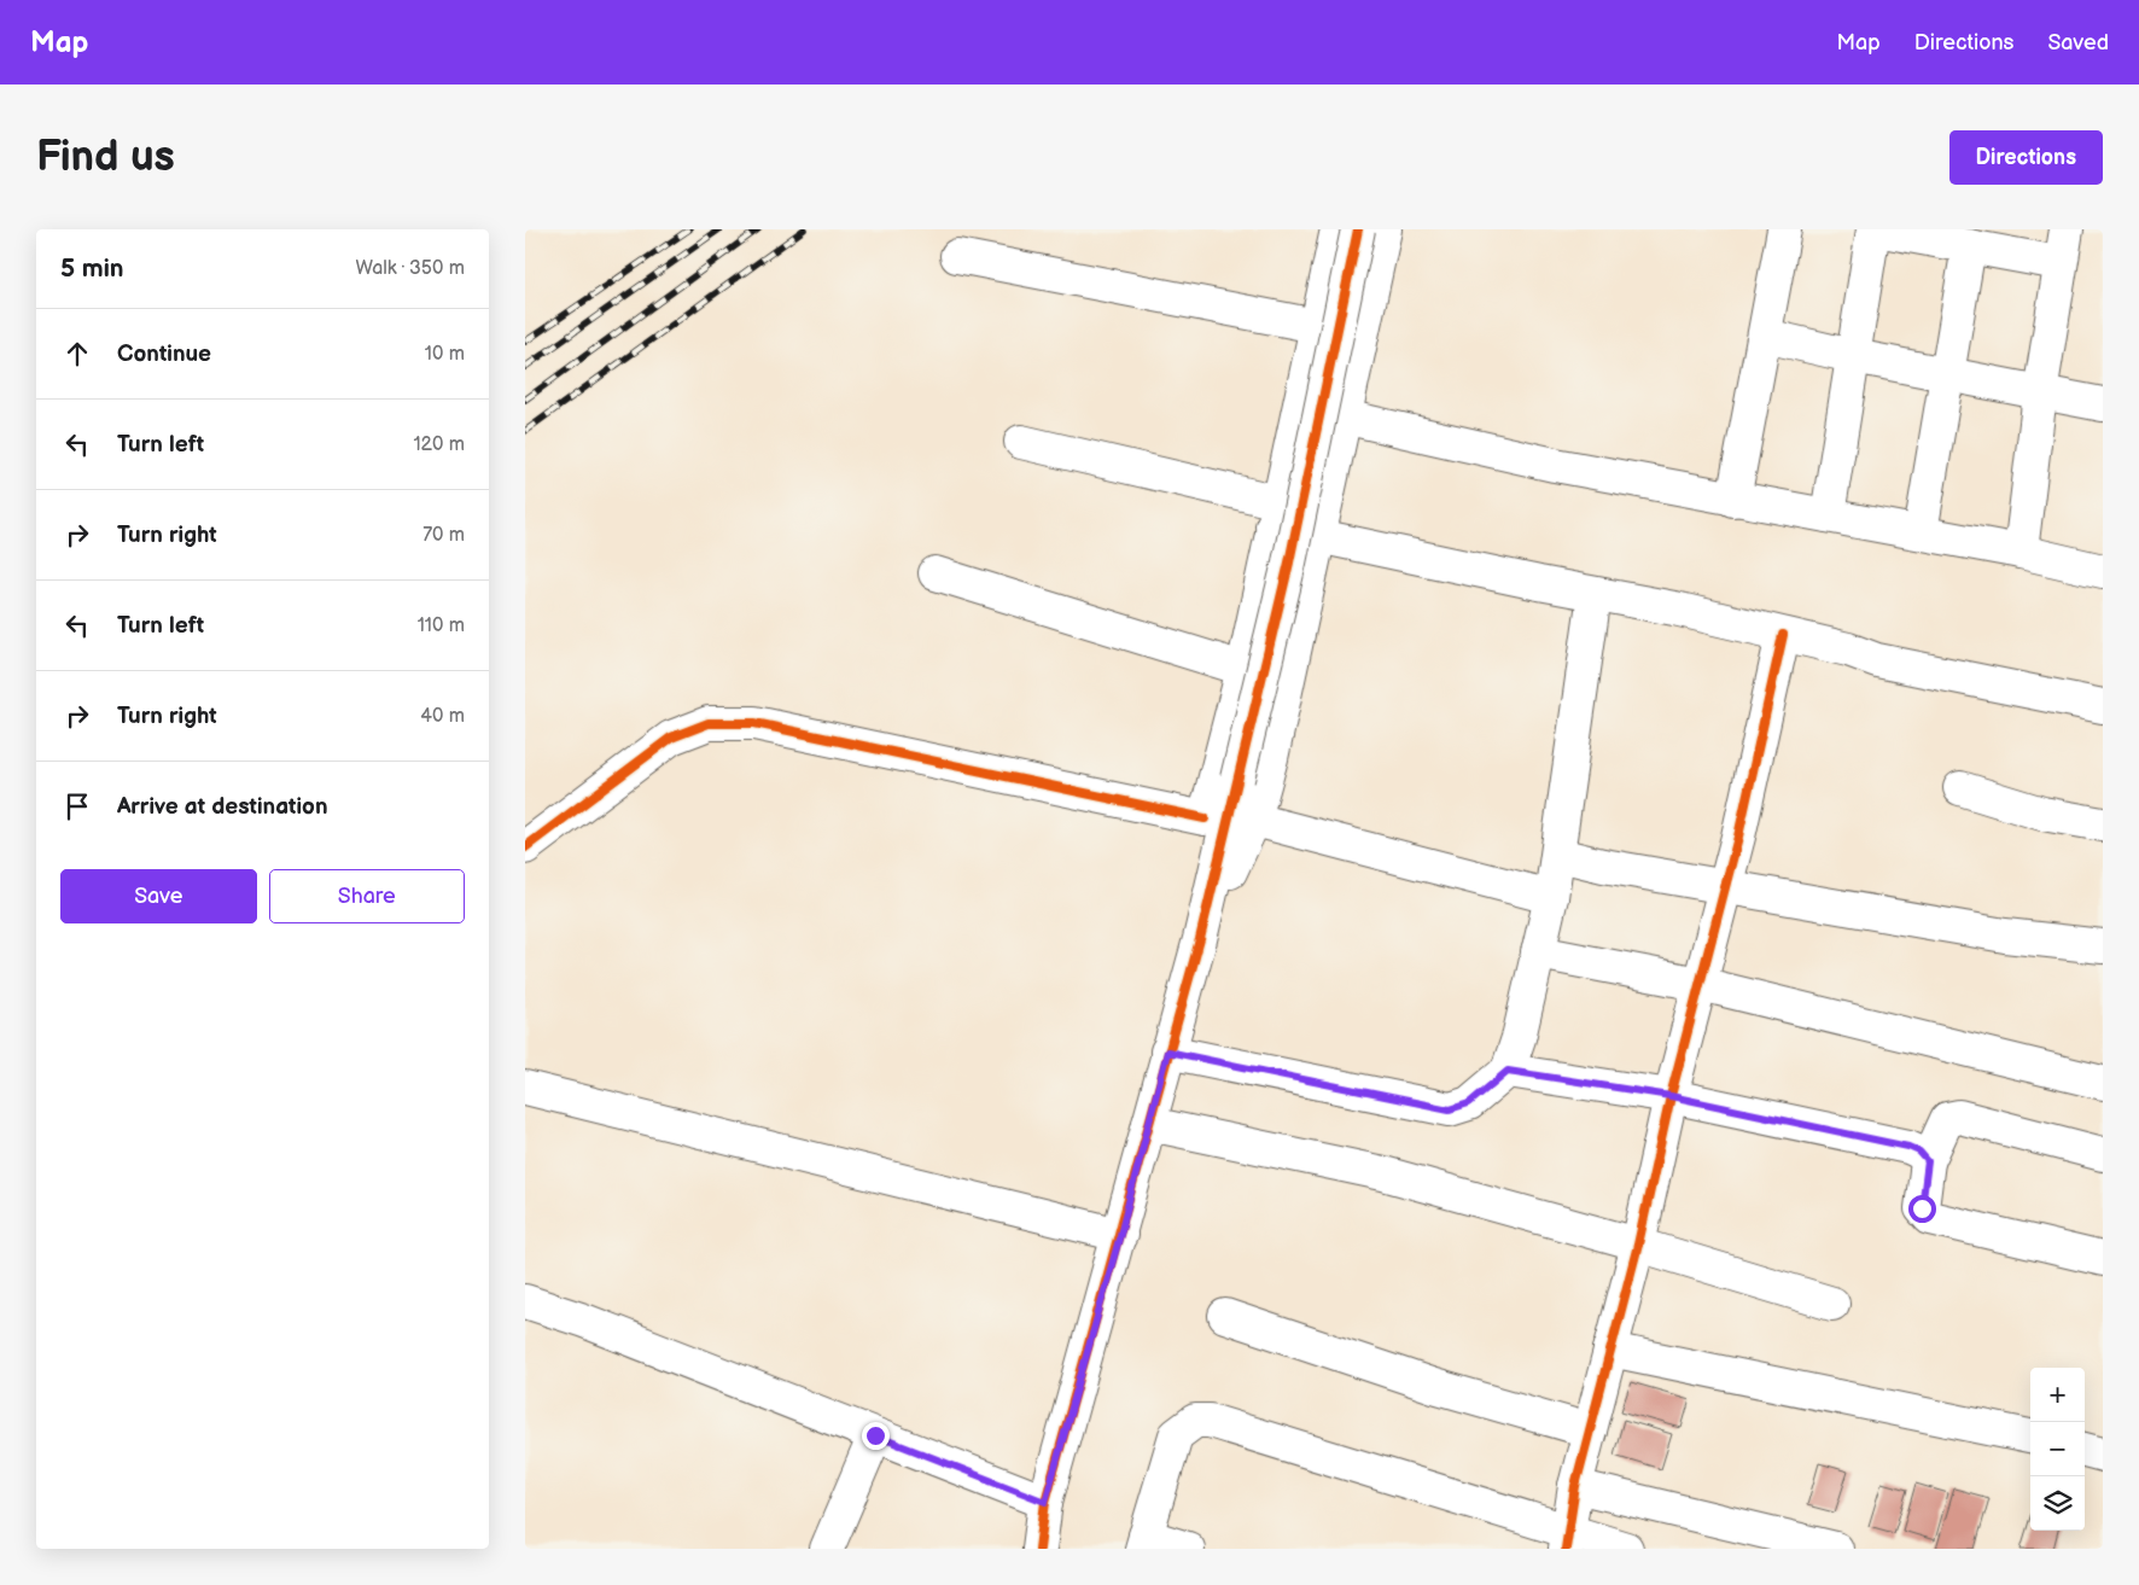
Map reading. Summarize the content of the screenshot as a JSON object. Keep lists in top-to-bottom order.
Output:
{
  "page": {
    "header": "Map",
    "nav": ["Map", "Directions", "Saved"],
    "buttons": [
      "Directions",
      ["Save", "Share"]
    ],
    "title": "Find us",
    "heading": ["5 min", "Walk · 350 m"],
    "list": [
      ["Continue", "10 m"],
      ["Turn left", "120 m"],
      ["Turn right", "70 m"],
      ["Turn left", "110 m"],
      ["Turn right", "40 m"],
      "Arrive at destination"
    ],
    "map_buttons": ["+", "−"]
  }
}
